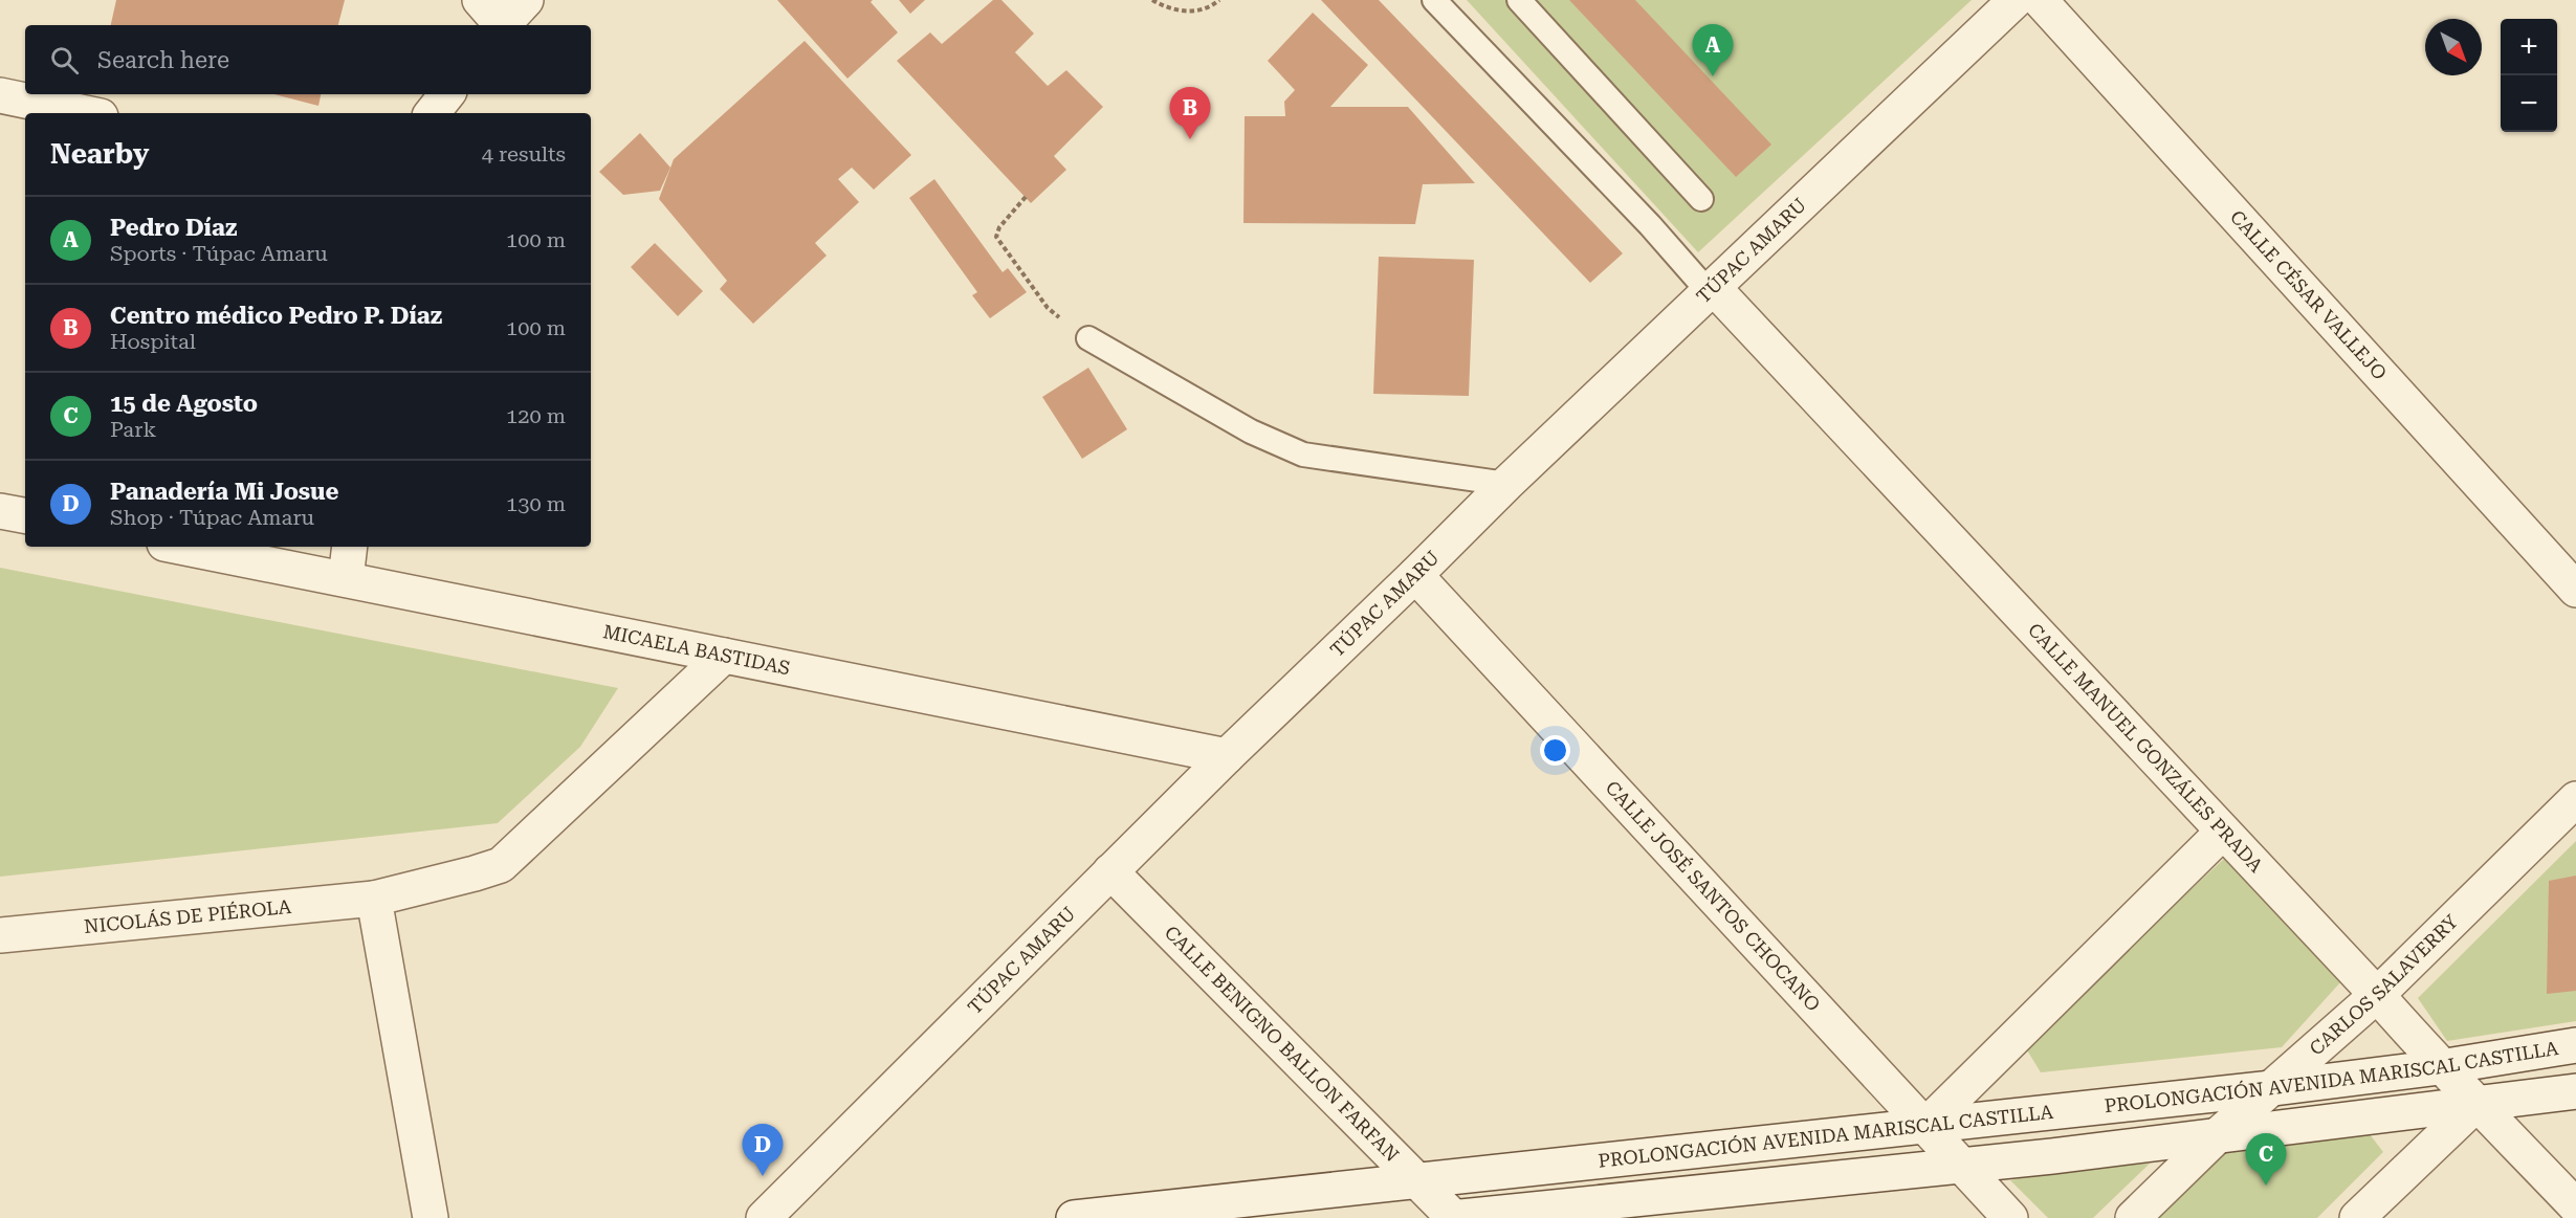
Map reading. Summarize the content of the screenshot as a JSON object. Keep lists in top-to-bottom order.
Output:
{
  "streets": {
    "street": [
      "TÚPAC AMARU",
      "CALLE CÉSAR VALLEJO",
      "MICAELA BASTIDAS",
      "CALLE MANUEL GONZÁLES PRADA",
      "CALLE JOSÉ SANTOS CHOCANO",
      "NICOLÁS DE PIÉROLA",
      "CARLOS SALAVERRY",
      "CALLE BENIGNO BALLON FARFAN",
      "PROLONGACIÓN AVENIDA MARISCAL CASTILLA"
    ]
  },
  "crossings": [
    ["TÚPAC AMARU", "MICAELA BASTIDAS"],
    ["TÚPAC AMARU", "CALLE MANUEL GONZÁLES PRADA"],
    ["TÚPAC AMARU", "CALLE JOSÉ SANTOS CHOCANO"],
    ["TÚPAC AMARU", "CALLE BENIGNO BALLON FARFAN"],
    ["MICAELA BASTIDAS", "NICOLÁS DE PIÉROLA"],
    ["CALLE MANUEL GONZÁLES PRADA", "CARLOS SALAVERRY"],
    ["CALLE MANUEL GONZÁLES PRADA", "PROLONGACIÓN AVENIDA MARISCAL CASTILLA"],
    ["CALLE JOSÉ SANTOS CHOCANO", "PROLONGACIÓN AVENIDA MARISCAL CASTILLA"],
    ["CARLOS SALAVERRY", "PROLONGACIÓN AVENIDA MARISCAL CASTILLA"],
    ["CALLE BENIGNO BALLON FARFAN", "PROLONGACIÓN AVENIDA MARISCAL CASTILLA"]
  ],
  "north": "bottom right",
  "page": {
    "map_buttons": ["+", "−"],
    "pins": [
      "A",
      "B",
      "D",
      "C"
    ],
    "search": "Search here",
    "heading": ["Nearby", "4 results"],
    "list": [
      {
        "mark": "A",
        "name": "Pedro Díaz",
        "note": "Sports · Túpac Amaru",
        "value": "100 m"
      },
      {
        "mark": "B",
        "name": "Centro médico Pedro P. Díaz",
        "note": "Hospital",
        "value": "100 m"
      },
      {
        "mark": "C",
        "name": "15 de Agosto",
        "note": "Park",
        "value": "120 m"
      },
      {
        "mark": "D",
        "name": "Panadería Mi Josue",
        "note": "Shop · Túpac Amaru",
        "value": "130 m"
      }
    ]
  }
}
